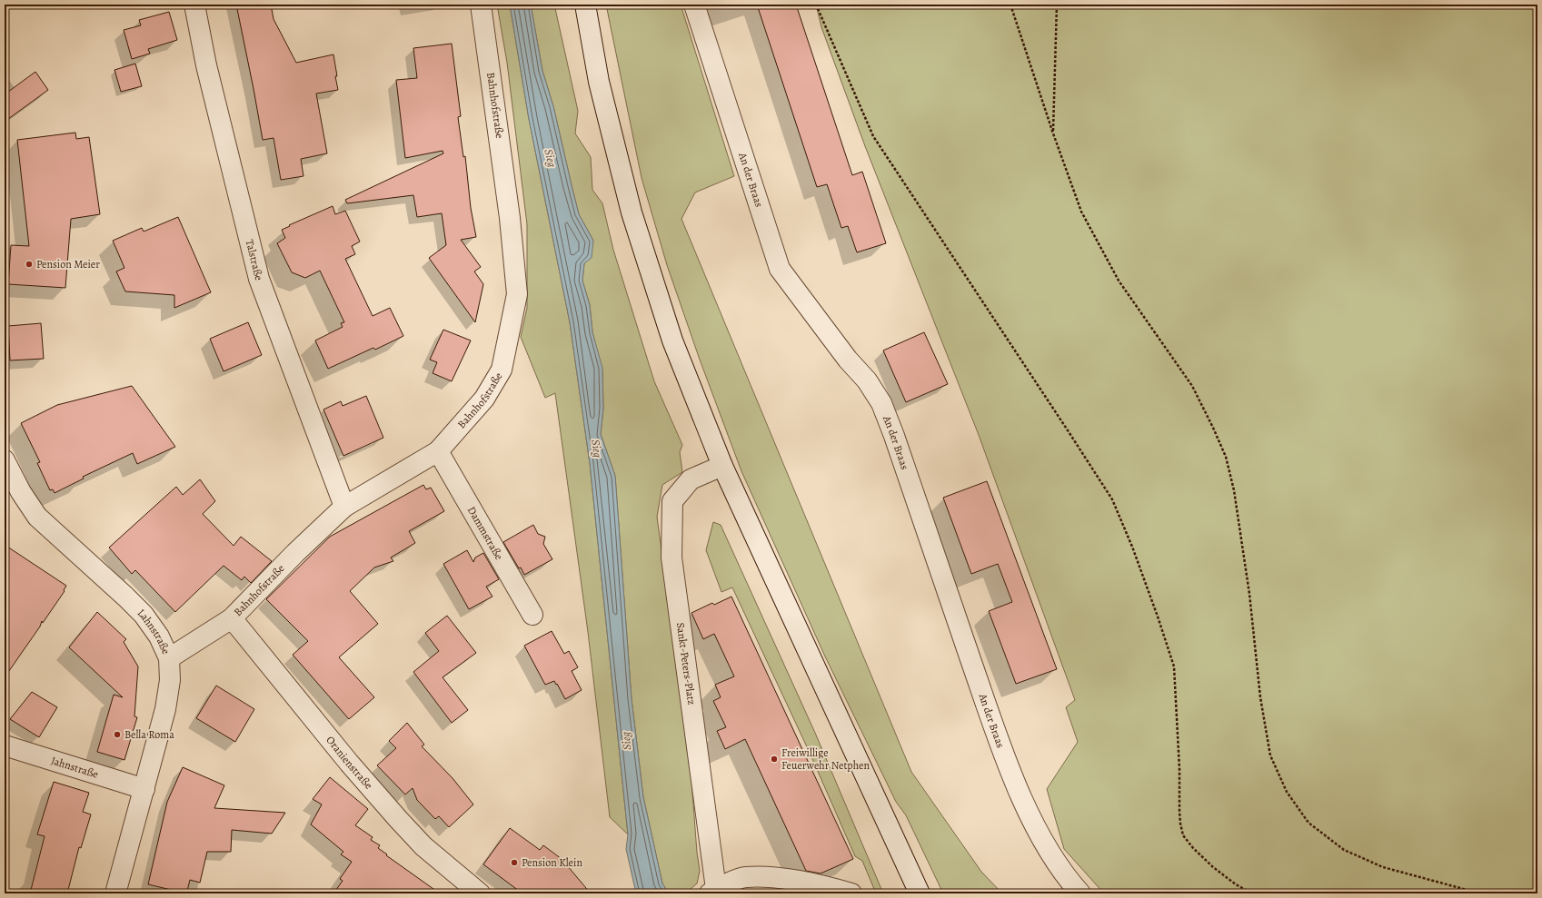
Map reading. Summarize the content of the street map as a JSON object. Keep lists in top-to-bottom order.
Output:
{
  "streets": {
    "street": [
      "Bahnhofstraße",
      "An der Braas",
      "Talstraße",
      "Dammstraße",
      "Lahnstraße",
      "Sankt-Peters-Platz",
      "Oranienstraße",
      "Jahnstraße"
    ]
  },
  "crossings": [
    ["Bahnhofstraße", "Talstraße"],
    ["Bahnhofstraße", "Dammstraße"],
    ["Bahnhofstraße", "Lahnstraße"],
    ["Bahnhofstraße", "Oranienstraße"],
    ["Lahnstraße", "Jahnstraße"]
  ],
  "water": ["Sieg"],
  "places": [
    "Pension Meier",
    "Bella Roma",
    "Freiwillige Feuerwehr Netphen",
    "Pension Klein"
  ]
}
